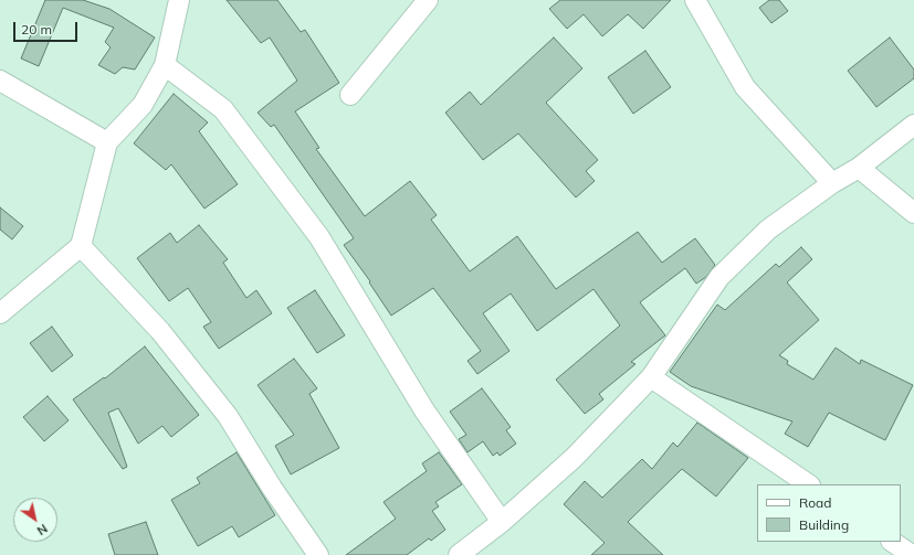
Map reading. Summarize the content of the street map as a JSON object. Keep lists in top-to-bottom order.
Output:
{
  "legend": ["Road", "Building"],
  "scale_bar": "20 m",
  "north": "bottom right"
}
